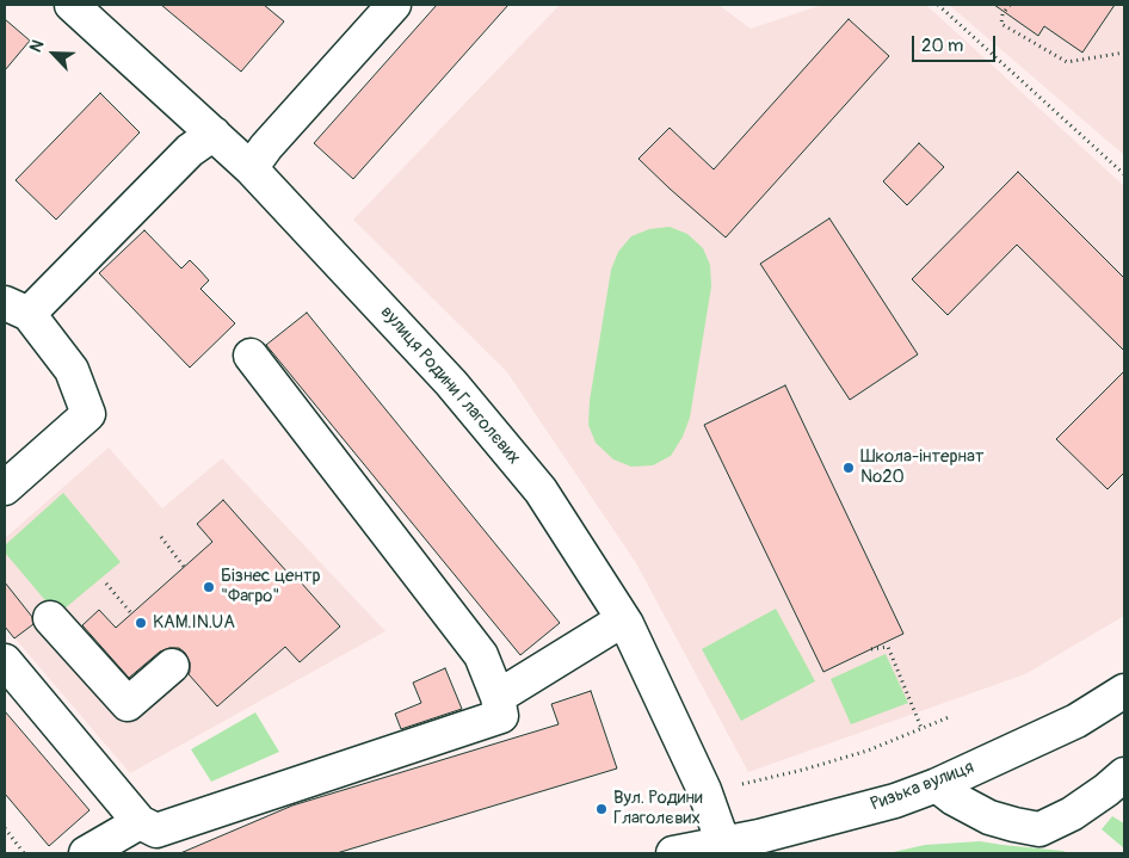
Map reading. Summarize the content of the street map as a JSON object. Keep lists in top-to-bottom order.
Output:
{
  "streets": {
    "street": ["вулиця Родини Глаголєвих", "Ризька вулиця"]
  },
  "crossings": [
    ["вулиця Родини Глаголєвих", "Ризька вулиця"]
  ],
  "places": [
    "Школа-інтернат №20",
    "Бізнес центр \"Фагро\"",
    "KAM.IN.UA",
    "Вул. Родини Глаголєвих"
  ],
  "scale_bar": "20 m",
  "north": "top left"
}
